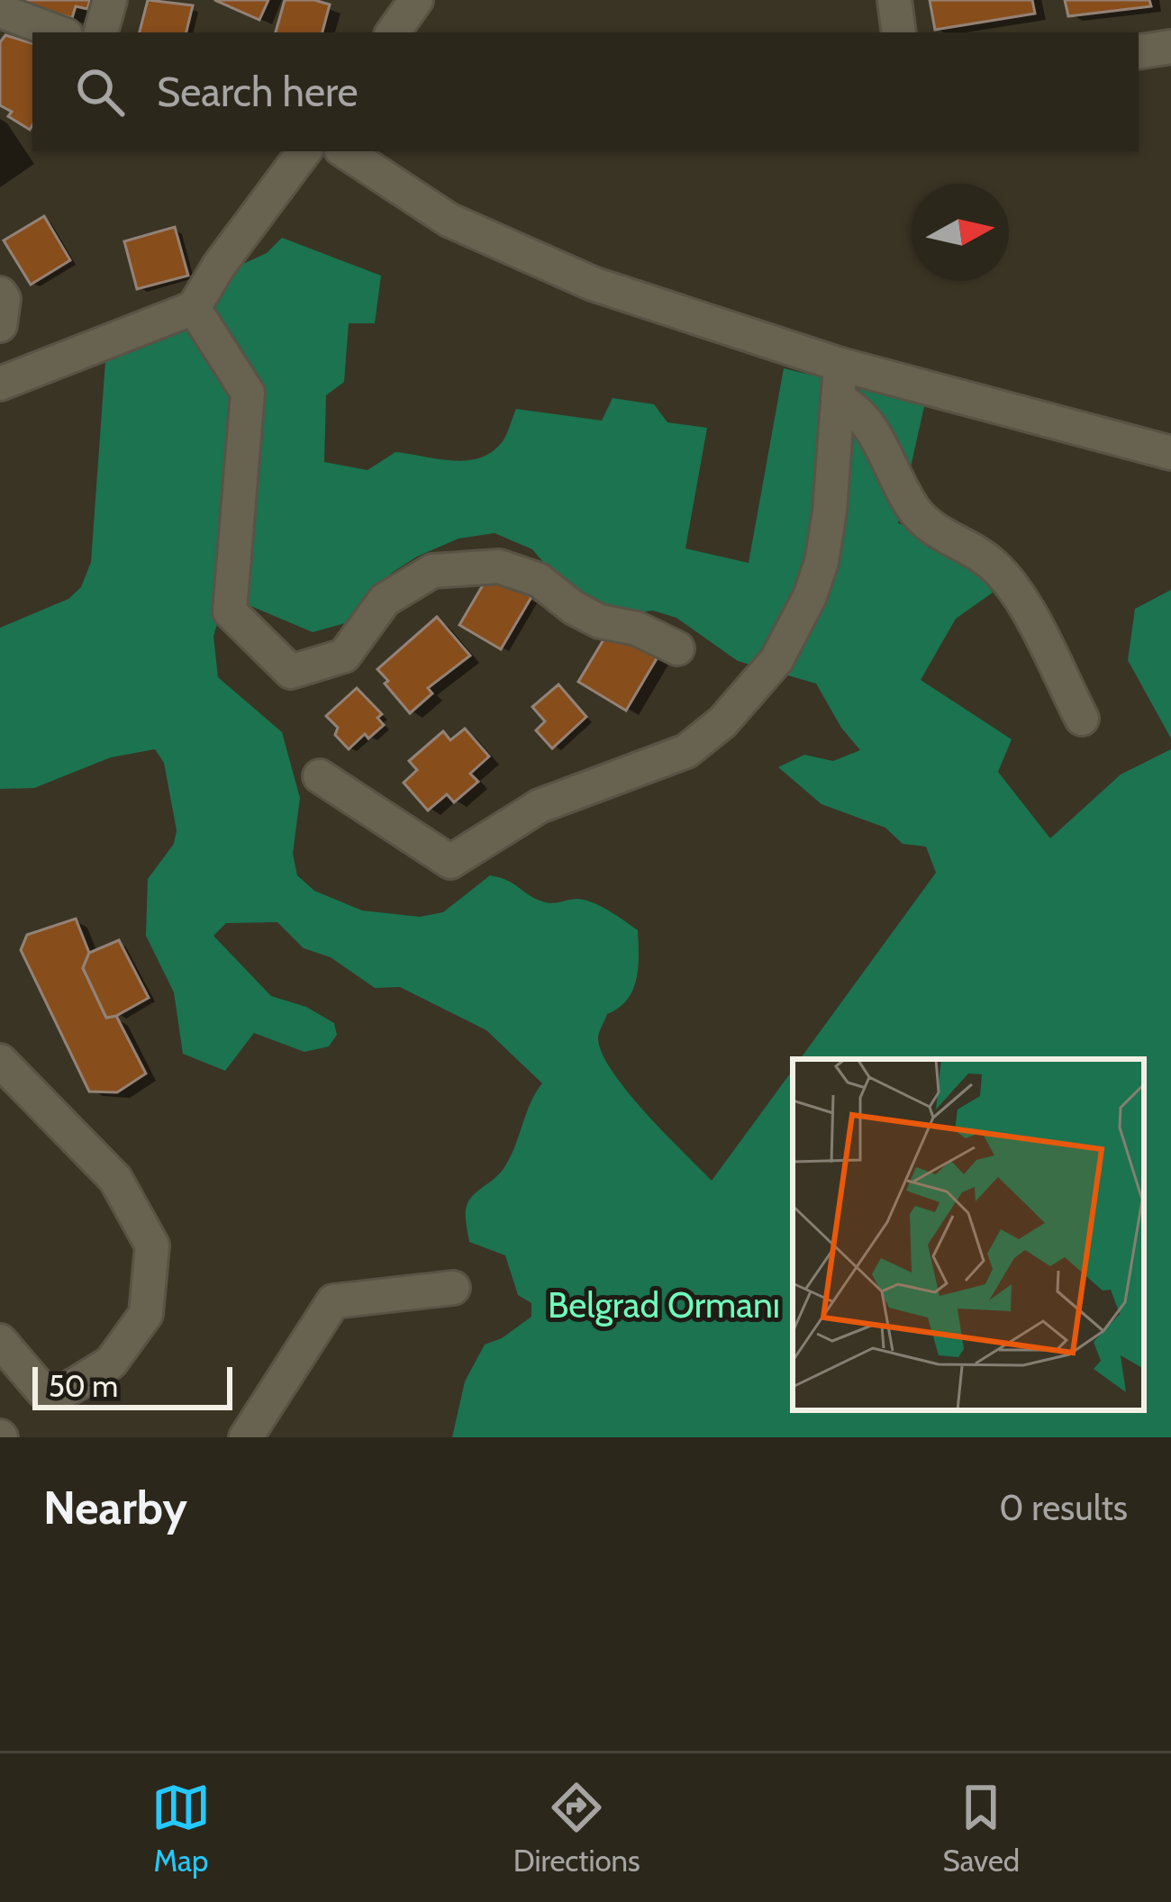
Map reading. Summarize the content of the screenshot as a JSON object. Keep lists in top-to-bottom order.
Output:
{
  "parks": ["Belgrad Ormanı"],
  "scale_bar": "50 m",
  "north": "right",
  "page": {
    "search": "Search here",
    "scale": "50 m",
    "heading": ["Nearby", "0 results"],
    "nav": ["Map", "Directions", "Saved"]
  }
}
